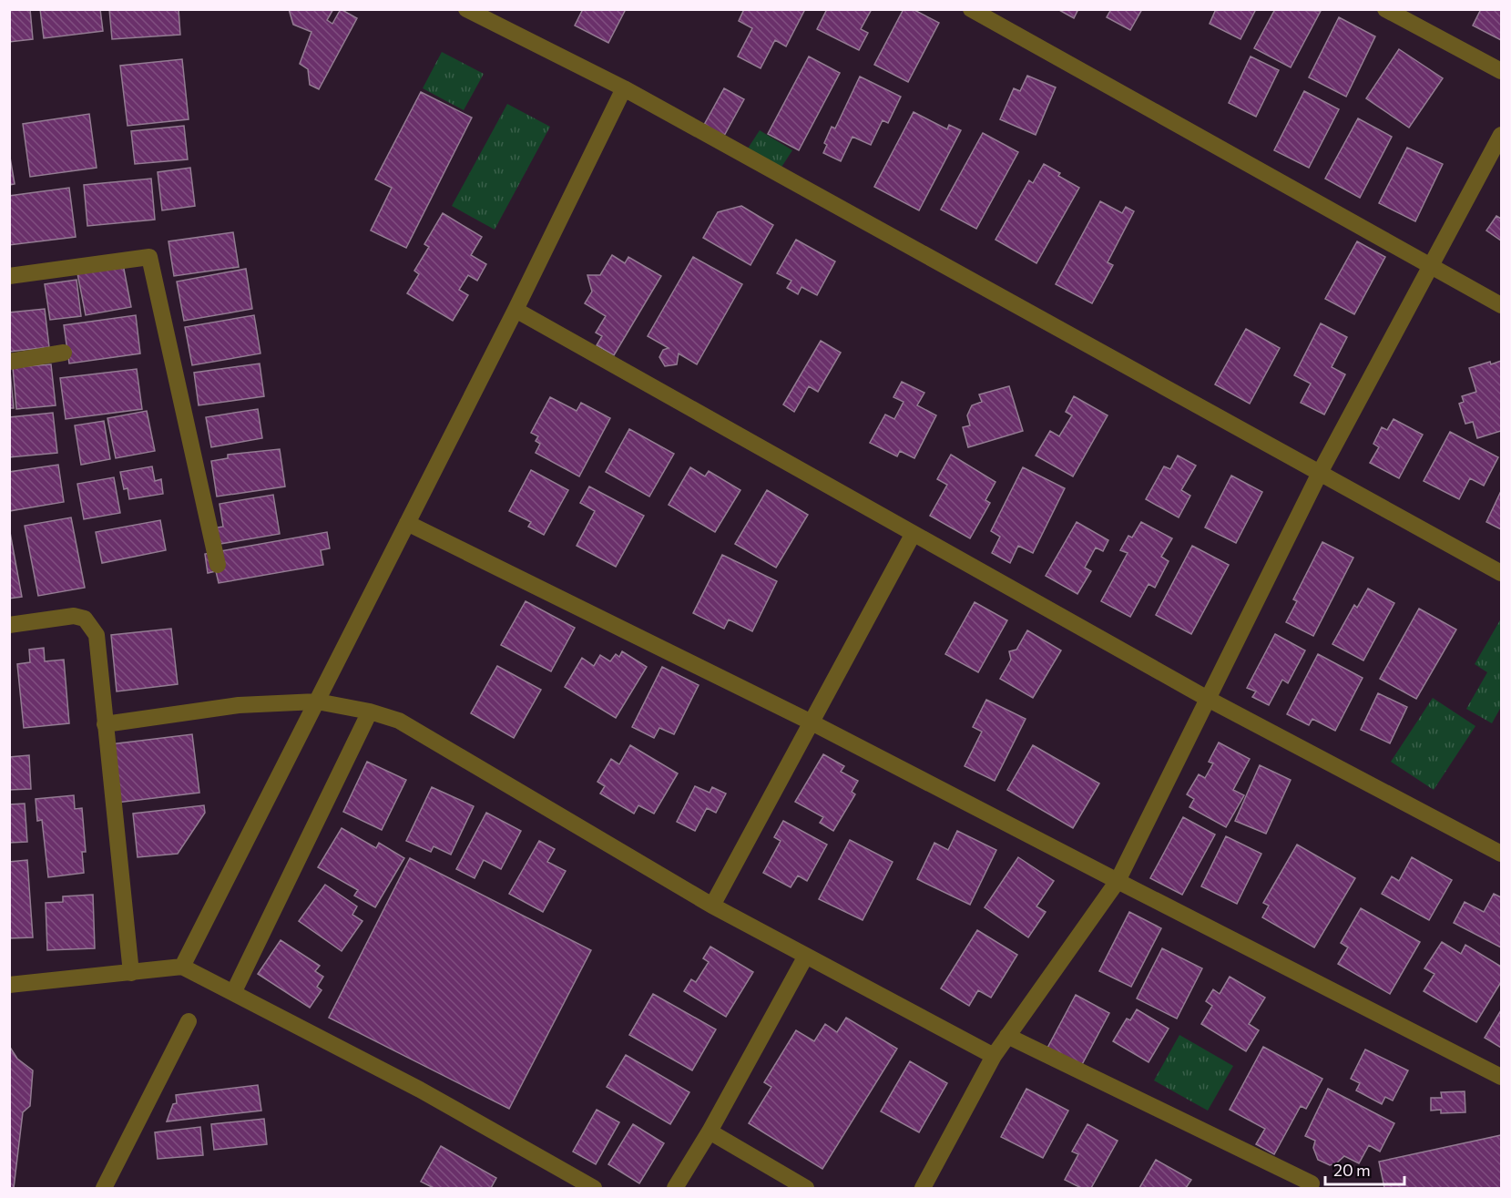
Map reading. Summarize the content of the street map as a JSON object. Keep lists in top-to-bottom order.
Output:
{
  "scale_bar": "20 m"
}
